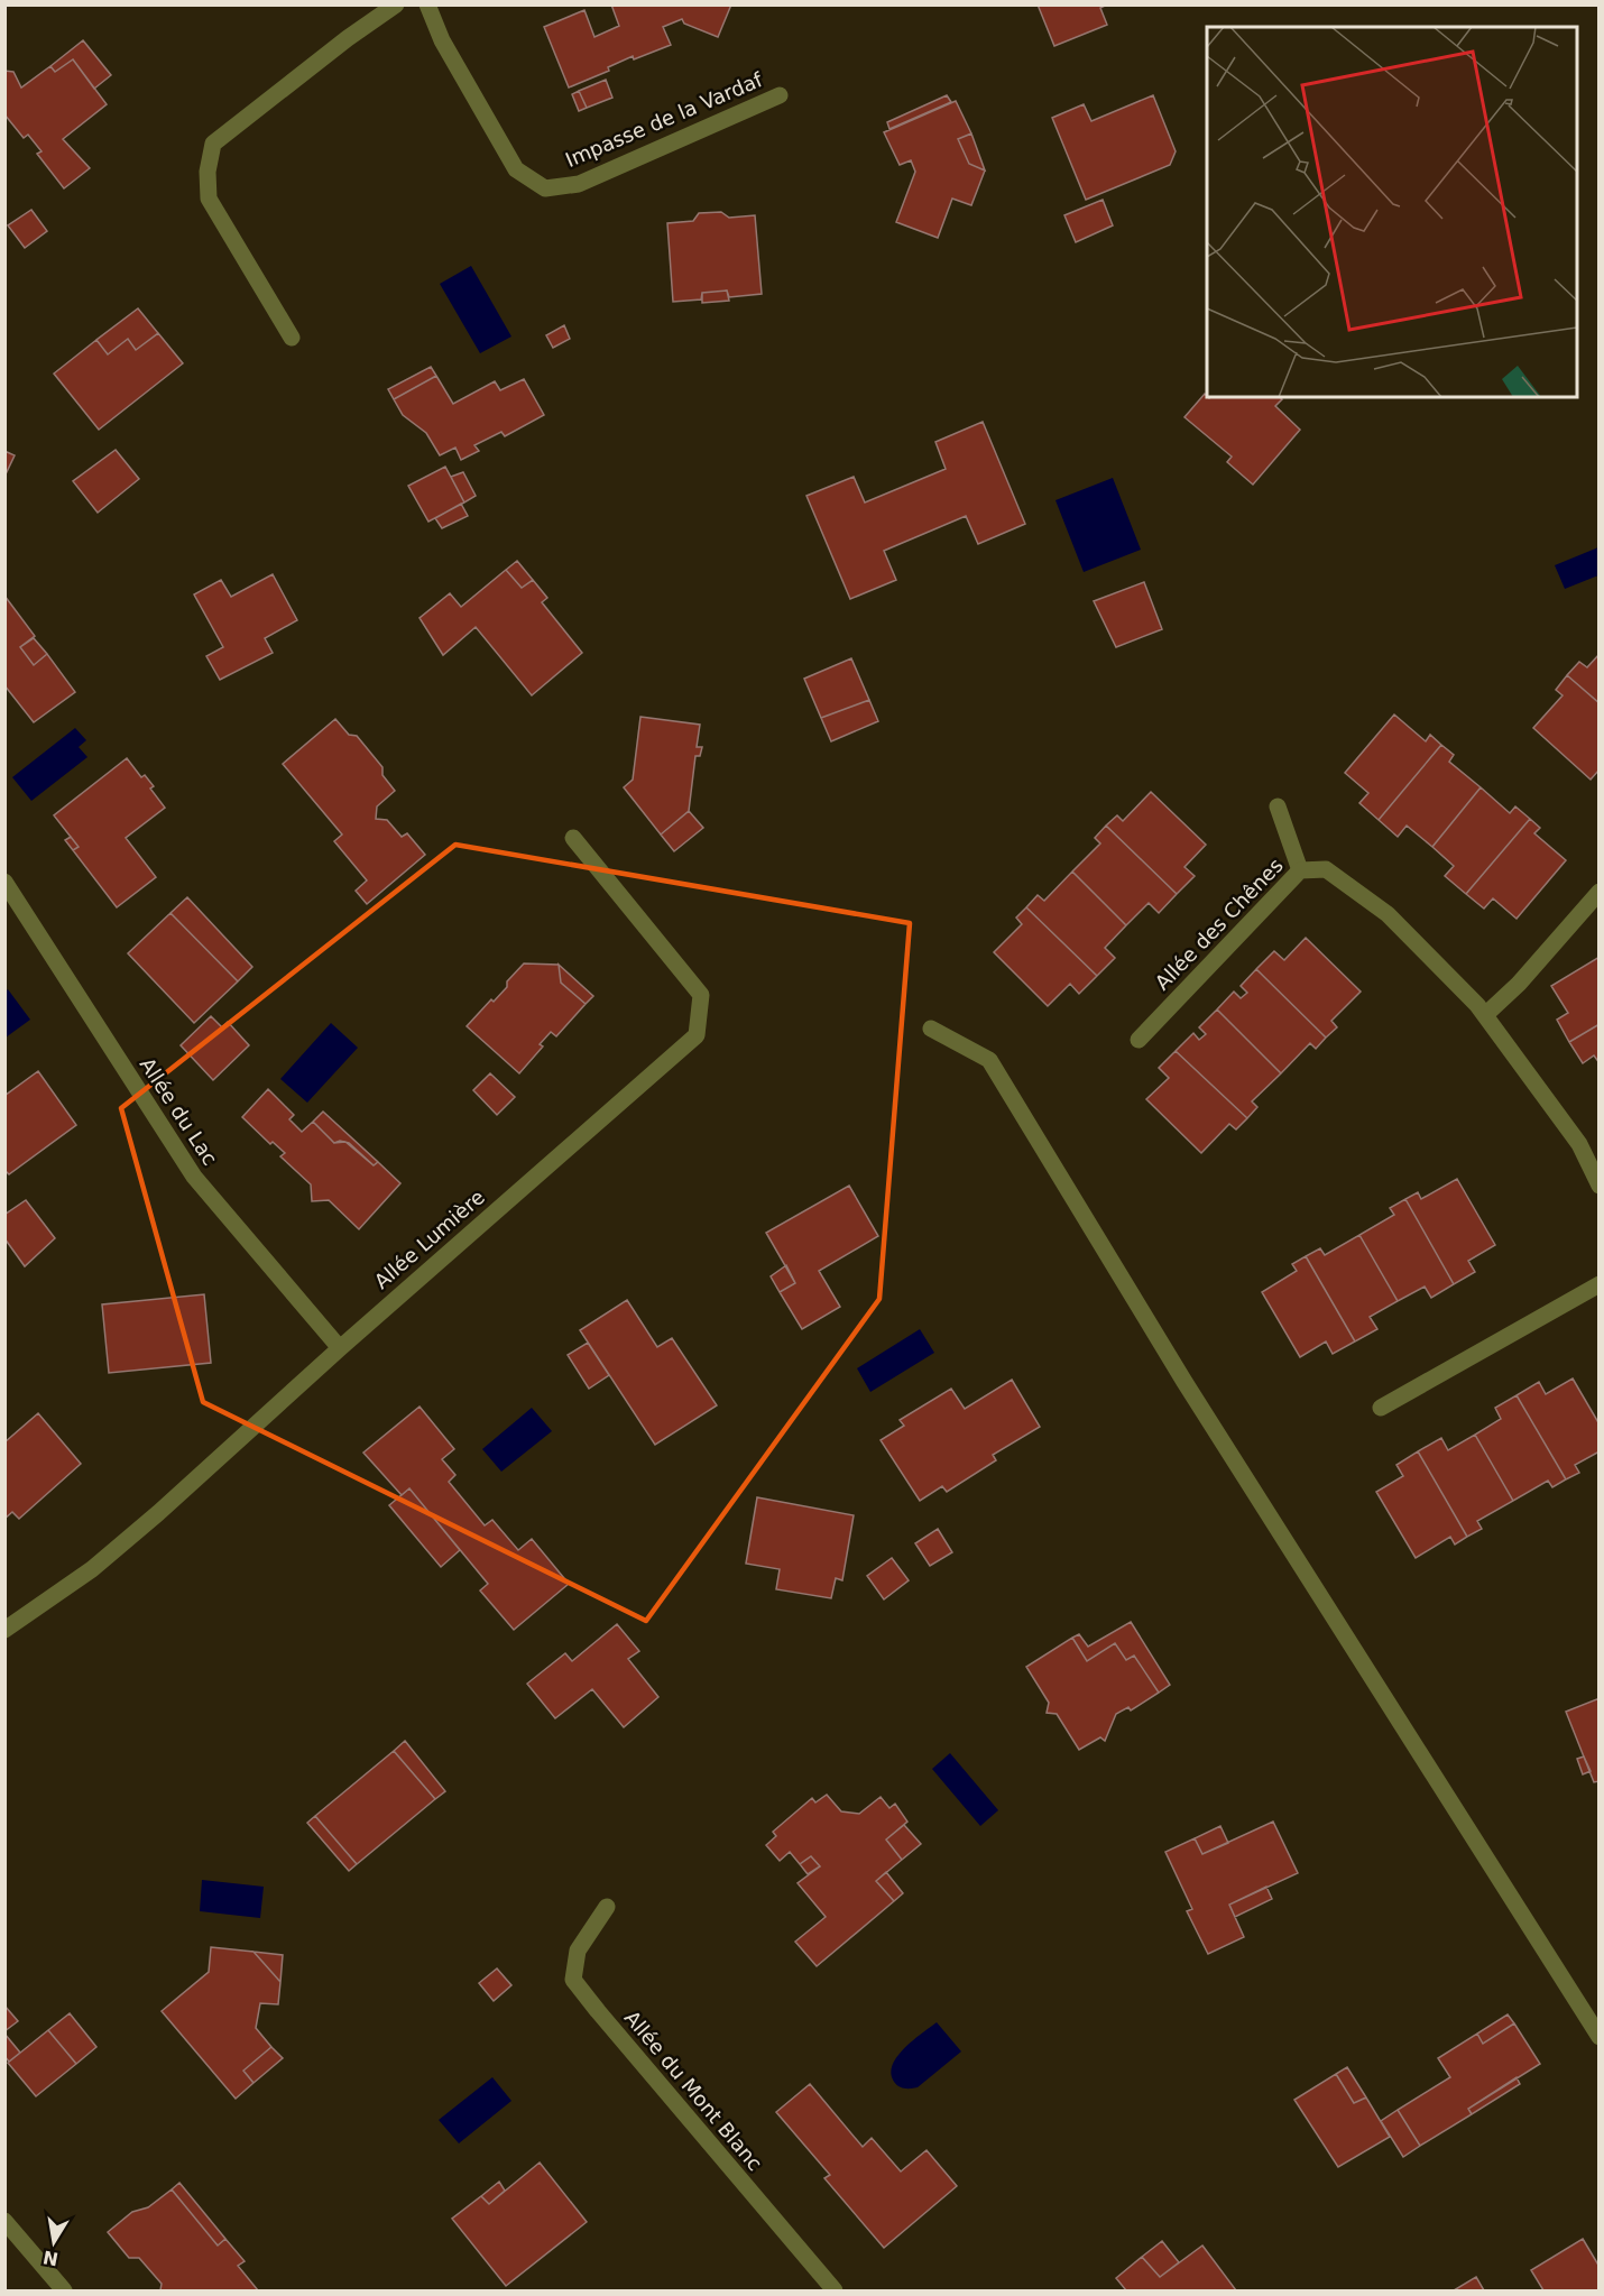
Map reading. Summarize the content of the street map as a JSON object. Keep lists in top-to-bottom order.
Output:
{
  "streets": {
    "street": [
      "Impasse de la Vardaf",
      "Allée des Chênes",
      "Allée du Lac",
      "Allée Lumière",
      "Allée du Mont Blanc"
    ]
  },
  "crossings": [
    ["Allée du Lac", "Allée Lumière"]
  ],
  "north": "bottom"
}
